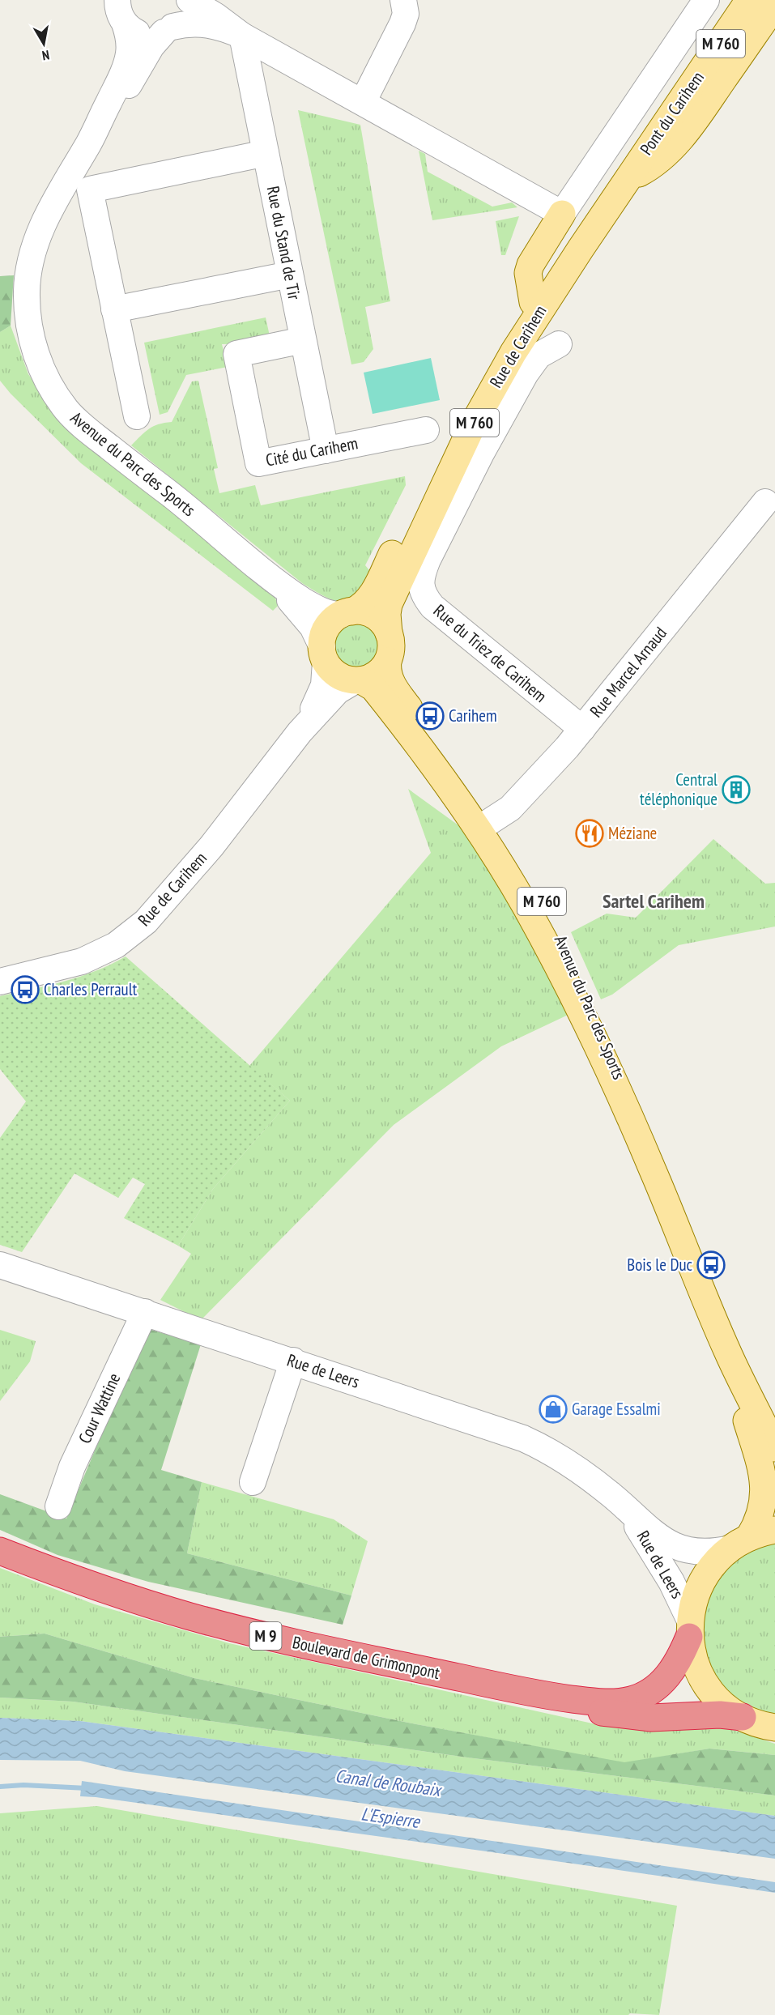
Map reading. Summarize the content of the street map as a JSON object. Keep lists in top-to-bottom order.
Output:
{
  "streets": {
    "highway": ["M 9", "Boulevard de Grimonpont"],
    "main road": [
      "M 760",
      "Pont du Carihem",
      "Rue de Carihem",
      "Avenue du Parc des Sports"
    ],
    "street": [
      "Rue du Stand de Tir",
      "Cité du Carihem",
      "Rue du Triez de Carihem",
      "Rue Marcel Arnaud",
      "Rue de Leers",
      "Cour Wattine"
    ]
  },
  "crossings": [
    ["Pont du Carihem", "Rue de Carihem"],
    ["Rue du Stand de Tir", "Cité du Carihem"],
    ["Rue de Carihem", "Avenue du Parc des Sports"],
    ["Avenue du Parc des Sports", "Rue Marcel Arnaud"],
    ["Avenue du Parc des Sports", "Rue de Leers"],
    ["Rue du Triez de Carihem", "Rue Marcel Arnaud"],
    ["Rue de Leers", "Cour Wattine"],
    ["Rue de Leers", "Boulevard de Grimonpont"]
  ],
  "districts": ["Sartel Carihem"],
  "water": ["Canal de Roubaix", "L'Espierre"],
  "places": {
    "bus stop": ["Carihem", "Charles Perrault", "Bois le Duc"],
    "building": ["Central téléphonique"],
    "restaurant": ["Méziane"],
    "shop": ["Garage Essalmi"]
  },
  "north": "bottom"
}
